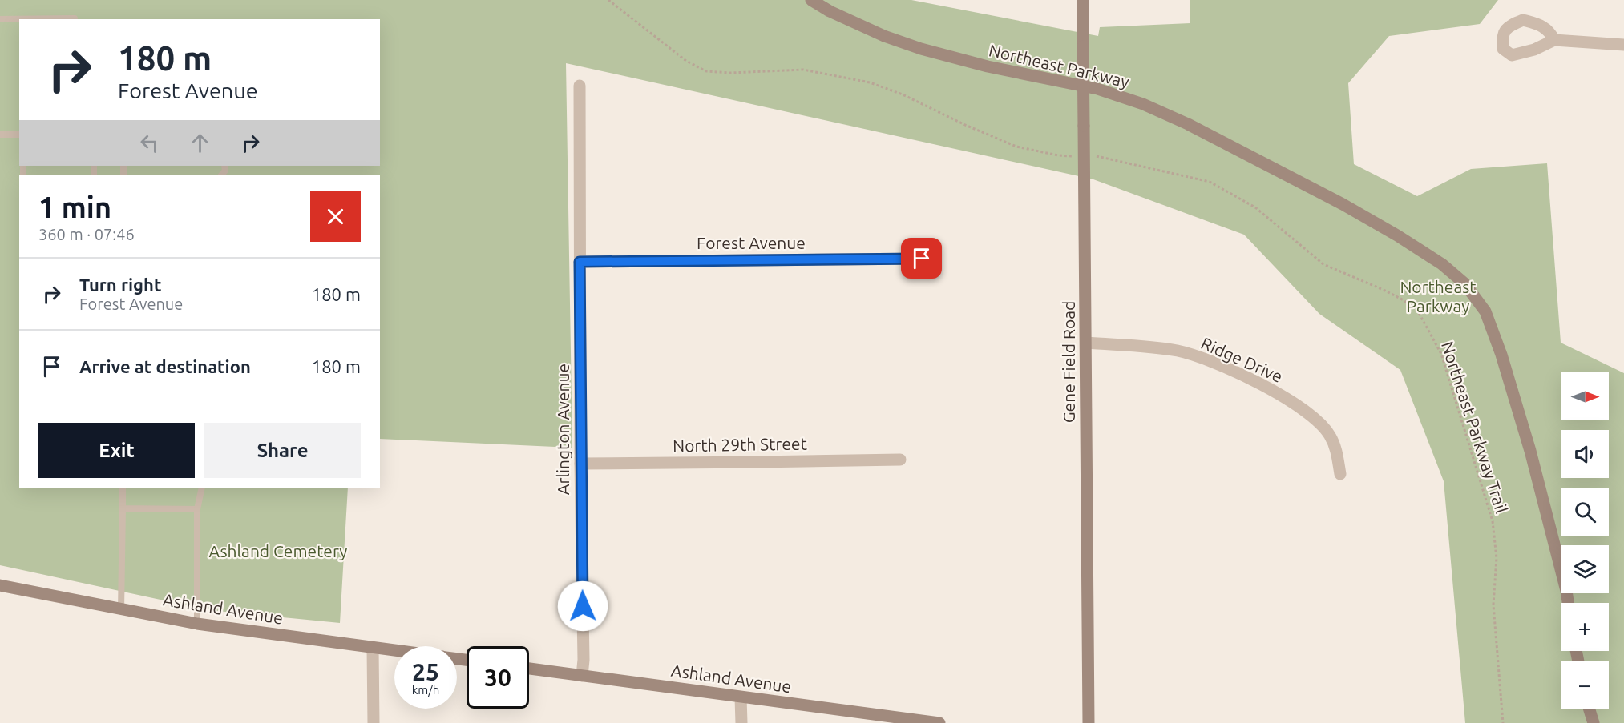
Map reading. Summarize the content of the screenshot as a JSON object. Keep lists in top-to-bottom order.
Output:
{
  "streets": {
    "street": [
      "Northeast Parkway",
      "Forest Avenue",
      "Ridge Drive",
      "Gene Field Road",
      "Arlington Avenue",
      "North 29th Street",
      "Ashland Avenue"
    ],
    "path": ["Northeast Parkway Trail"]
  },
  "crossings": [
    ["Forest Avenue", "Arlington Avenue"],
    ["Ridge Drive", "Gene Field Road"],
    ["Gene Field Road", "Northeast Parkway Trail"],
    ["Arlington Avenue", "North 29th Street"],
    ["Arlington Avenue", "Ashland Avenue"]
  ],
  "parks": ["Northeast Parkway", "Ashland Cemetery"],
  "north": "right",
  "page": {
    "turn": ["180 m", "Forest Avenue"],
    "heading": ["1 min", "360 m · 07:46"],
    "list": [
      {
        "name": "Turn right",
        "note": "Forest Avenue",
        "value": "180 m"
      },
      {
        "name": "Arrive at destination",
        "value": "180 m"
      }
    ],
    "map_buttons": ["+", "−"],
    "buttons": ["Exit", "Share"],
    "speed": "25 km/h",
    "limit": "30"
  }
}
